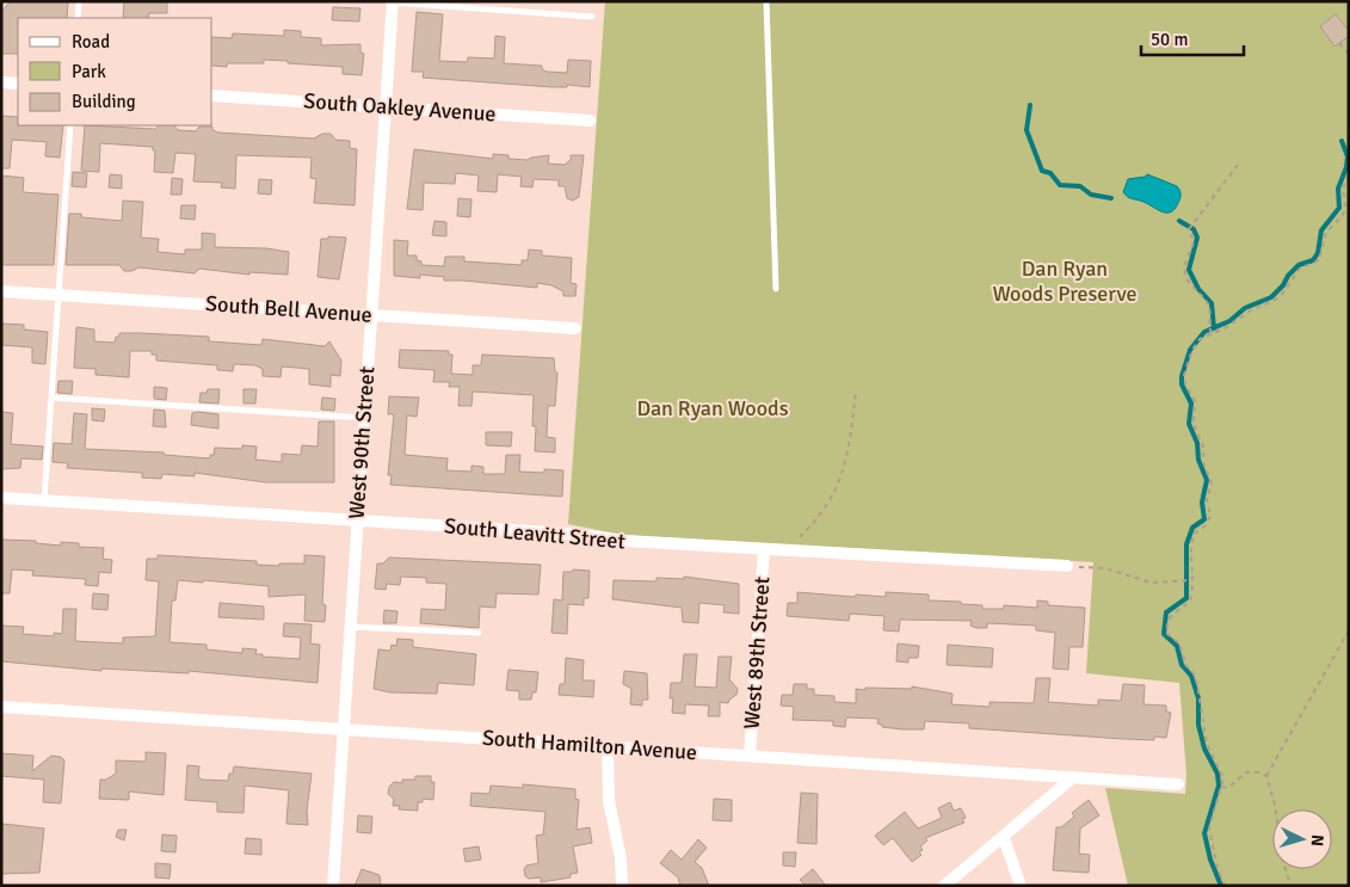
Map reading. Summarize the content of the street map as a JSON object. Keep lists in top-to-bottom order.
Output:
{
  "streets": {
    "street": [
      "South Oakley Avenue",
      "South Bell Avenue",
      "West 90th Street",
      "South Leavitt Street",
      "West 89th Street",
      "South Hamilton Avenue"
    ]
  },
  "crossings": [
    ["South Oakley Avenue", "West 90th Street"],
    ["South Bell Avenue", "West 90th Street"],
    ["West 90th Street", "South Leavitt Street"],
    ["West 90th Street", "South Hamilton Avenue"],
    ["South Leavitt Street", "West 89th Street"],
    ["West 89th Street", "South Hamilton Avenue"]
  ],
  "parks": ["Dan Ryan Woods Preserve", "Dan Ryan Woods"],
  "legend": ["Road", "Park", "Building"],
  "scale_bar": "50 m",
  "north": "right"
}
